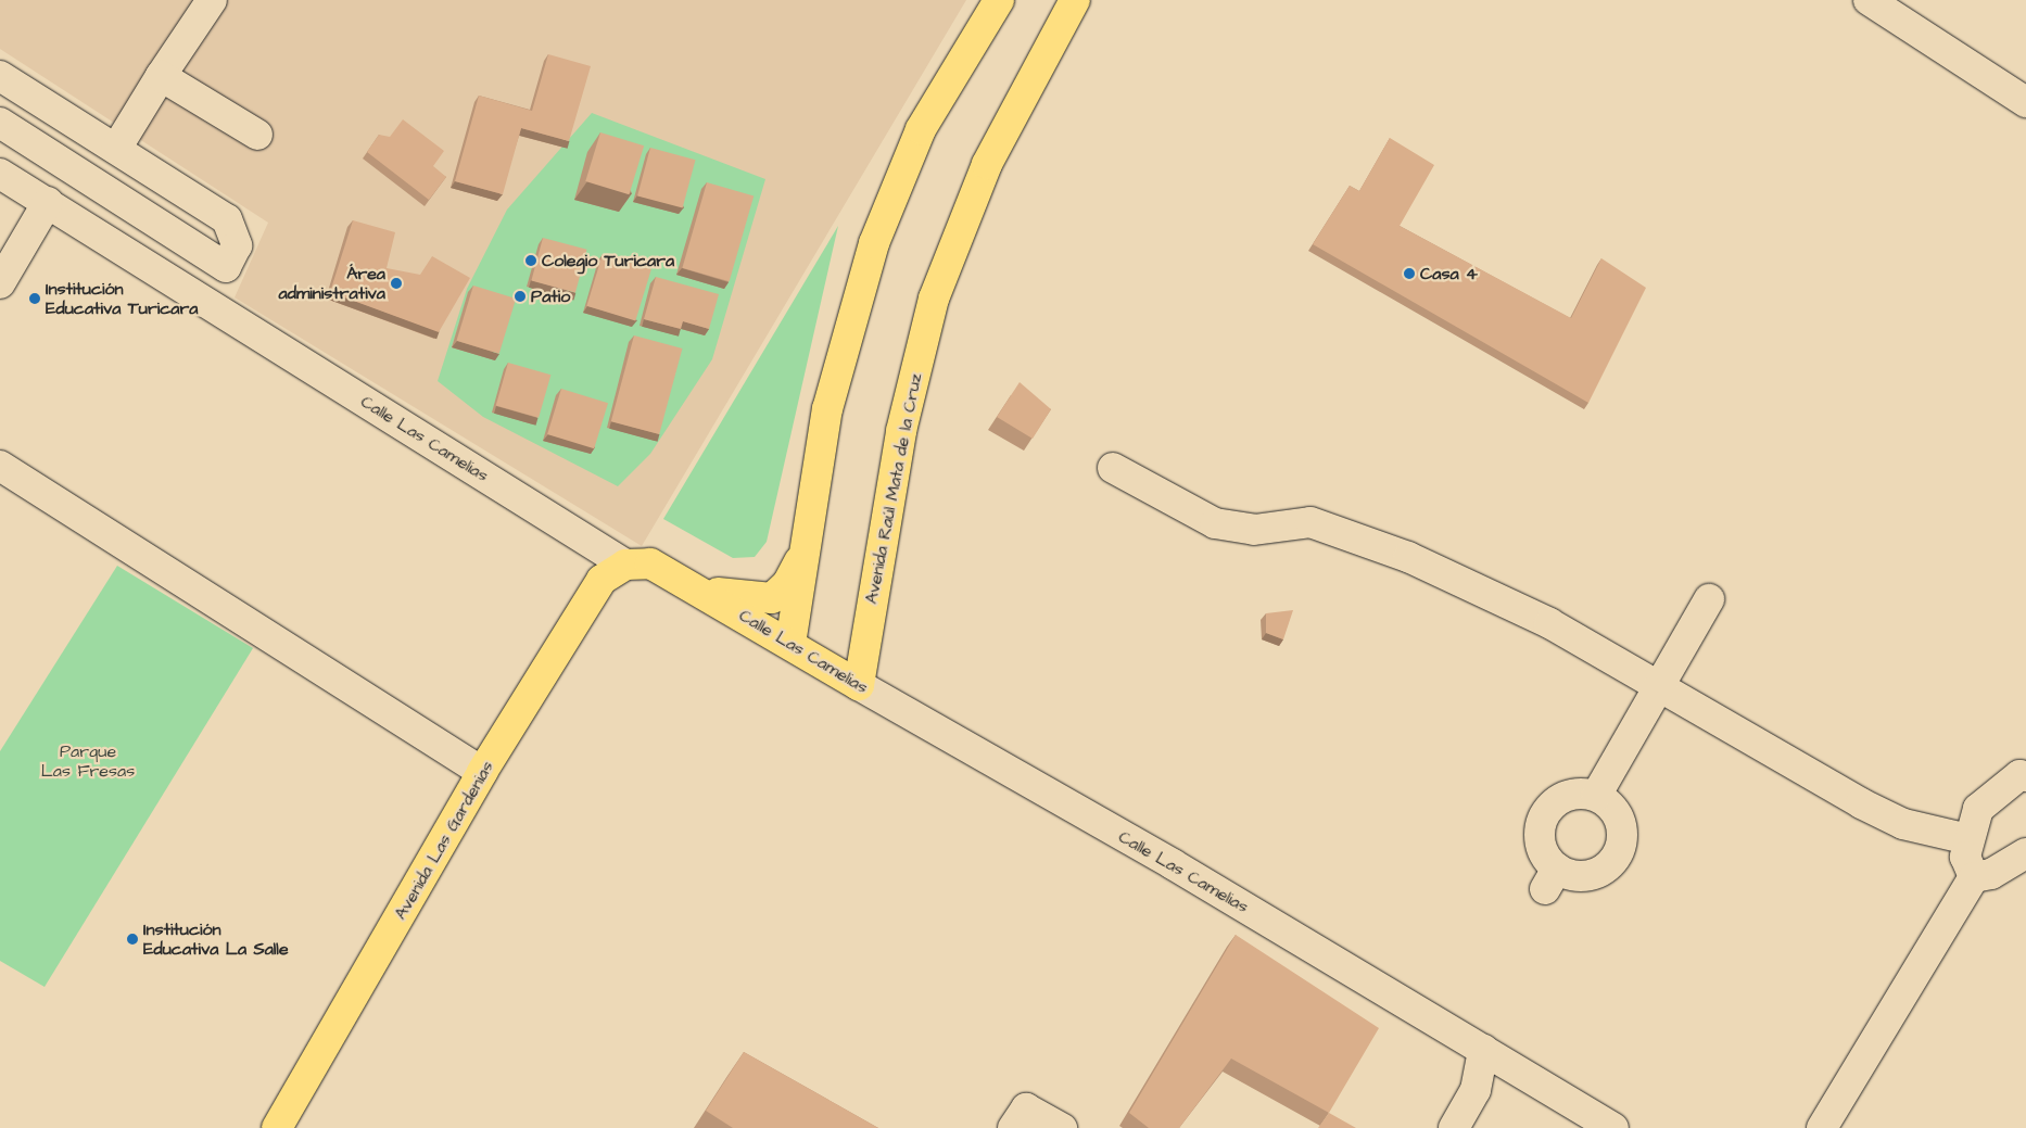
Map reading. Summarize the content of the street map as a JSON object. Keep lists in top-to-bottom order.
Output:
{
  "streets": {
    "main road": ["Calle Las Camelias", "Avenida Raúl Mata de la Cruz", "Avenida Las Gardenias"]
  },
  "crossings": [
    ["Calle Las Camelias", "Avenida Raúl Mata de la Cruz"],
    ["Calle Las Camelias", "Avenida Las Gardenias"]
  ],
  "parks": ["Parque Las Fresas"],
  "places": [
    "Colegio Turicara",
    "Casa 4",
    "Área administrativa",
    "Patio",
    "Institución Educativa Turicara",
    "Institución Educativa La Salle"
  ]
}
